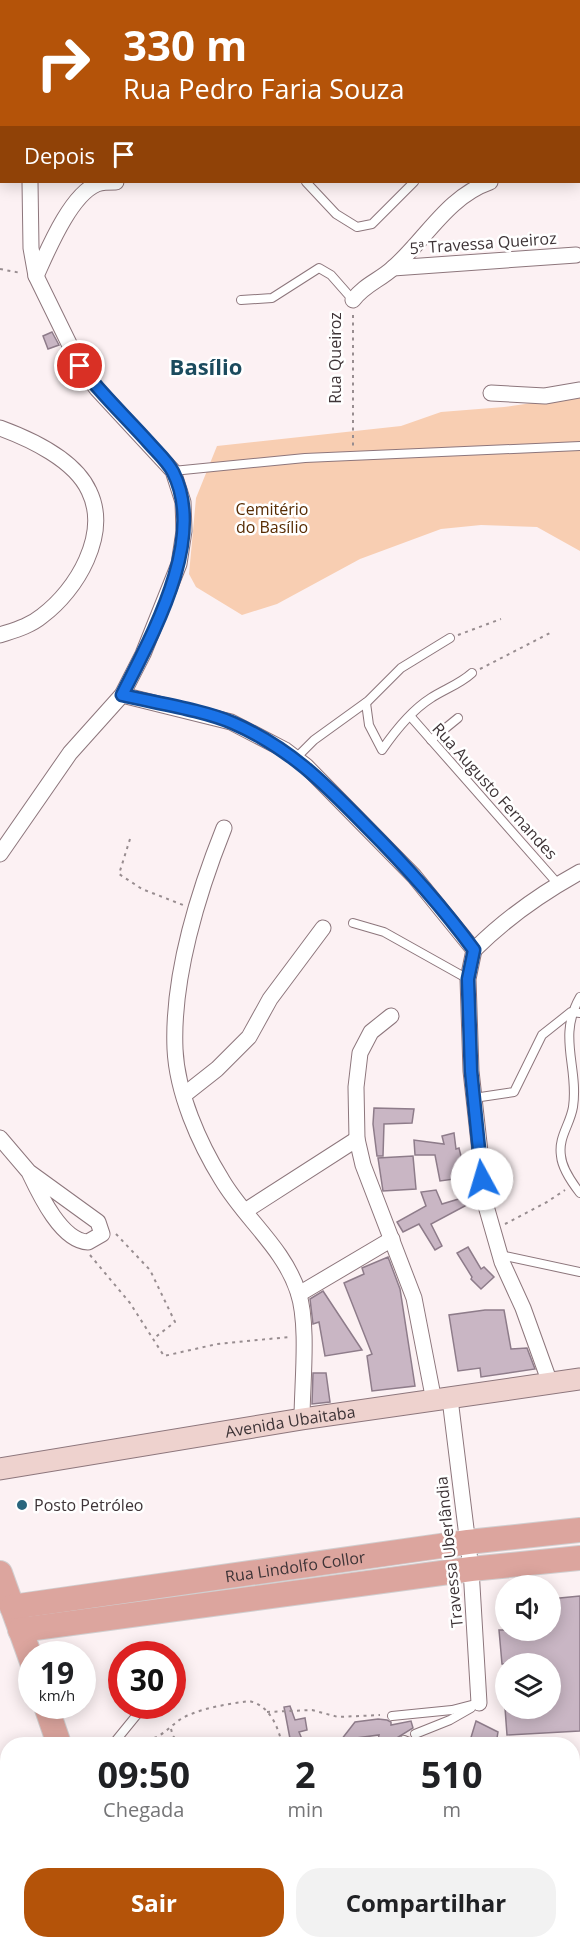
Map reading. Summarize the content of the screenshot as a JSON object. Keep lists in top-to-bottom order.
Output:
{
  "streets": {
    "main road": ["Avenida Ubaitaba", "Rua Lindolfo Collor"],
    "street": ["5ª Travessa Queiroz", "Rua Queiroz", "Travessa Uberlândia"],
    "lane": ["Rua Augusto Fernandes"]
  },
  "crossings": [
    ["5ª Travessa Queiroz", "Rua Queiroz"],
    ["Avenida Ubaitaba", "Travessa Uberlândia"],
    ["Travessa Uberlândia", "Rua Lindolfo Collor"]
  ],
  "districts": ["Basílio"],
  "parks": ["Cemitério do Basílio"],
  "places": ["Posto Petróleo"],
  "page": {
    "turn": ["330 m", "Rua Pedro Faria Souza"],
    "then": "Depois",
    "speed": "19 km/h",
    "limit": "30",
    "eta": [
      "09:50",
      "Chegada",
      "2",
      "min",
      "510",
      "m"
    ],
    "buttons": ["Sair", "Compartilhar"]
  }
}
